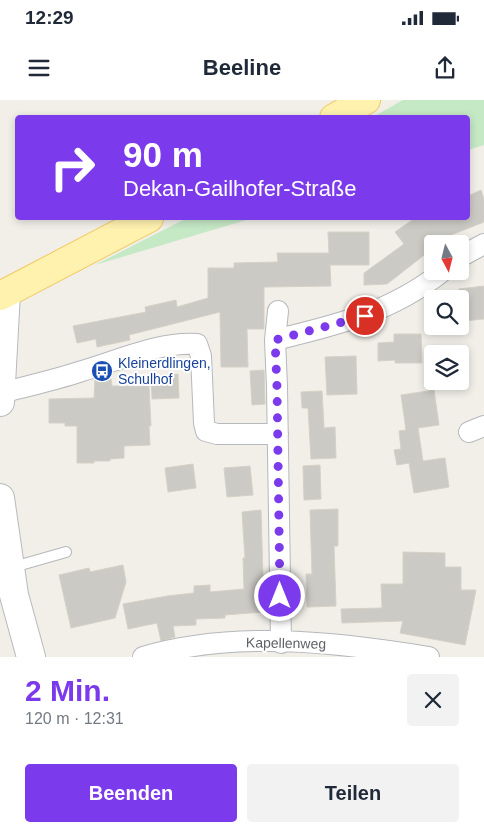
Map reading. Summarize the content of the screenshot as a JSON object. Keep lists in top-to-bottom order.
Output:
{
  "streets": {
    "street": ["Kapellenweg"]
  },
  "places": {
    "bus stop": ["Kleinerdlingen, Schulhof"]
  },
  "north": "bottom",
  "page": {
    "status": "12:29",
    "header": "Beeline",
    "turn": ["90 m", "Dekan-Gailhofer-Straße"],
    "heading": ["2 Min.", "120 m · 12:31"],
    "buttons": ["Beenden", "Teilen"]
  }
}
